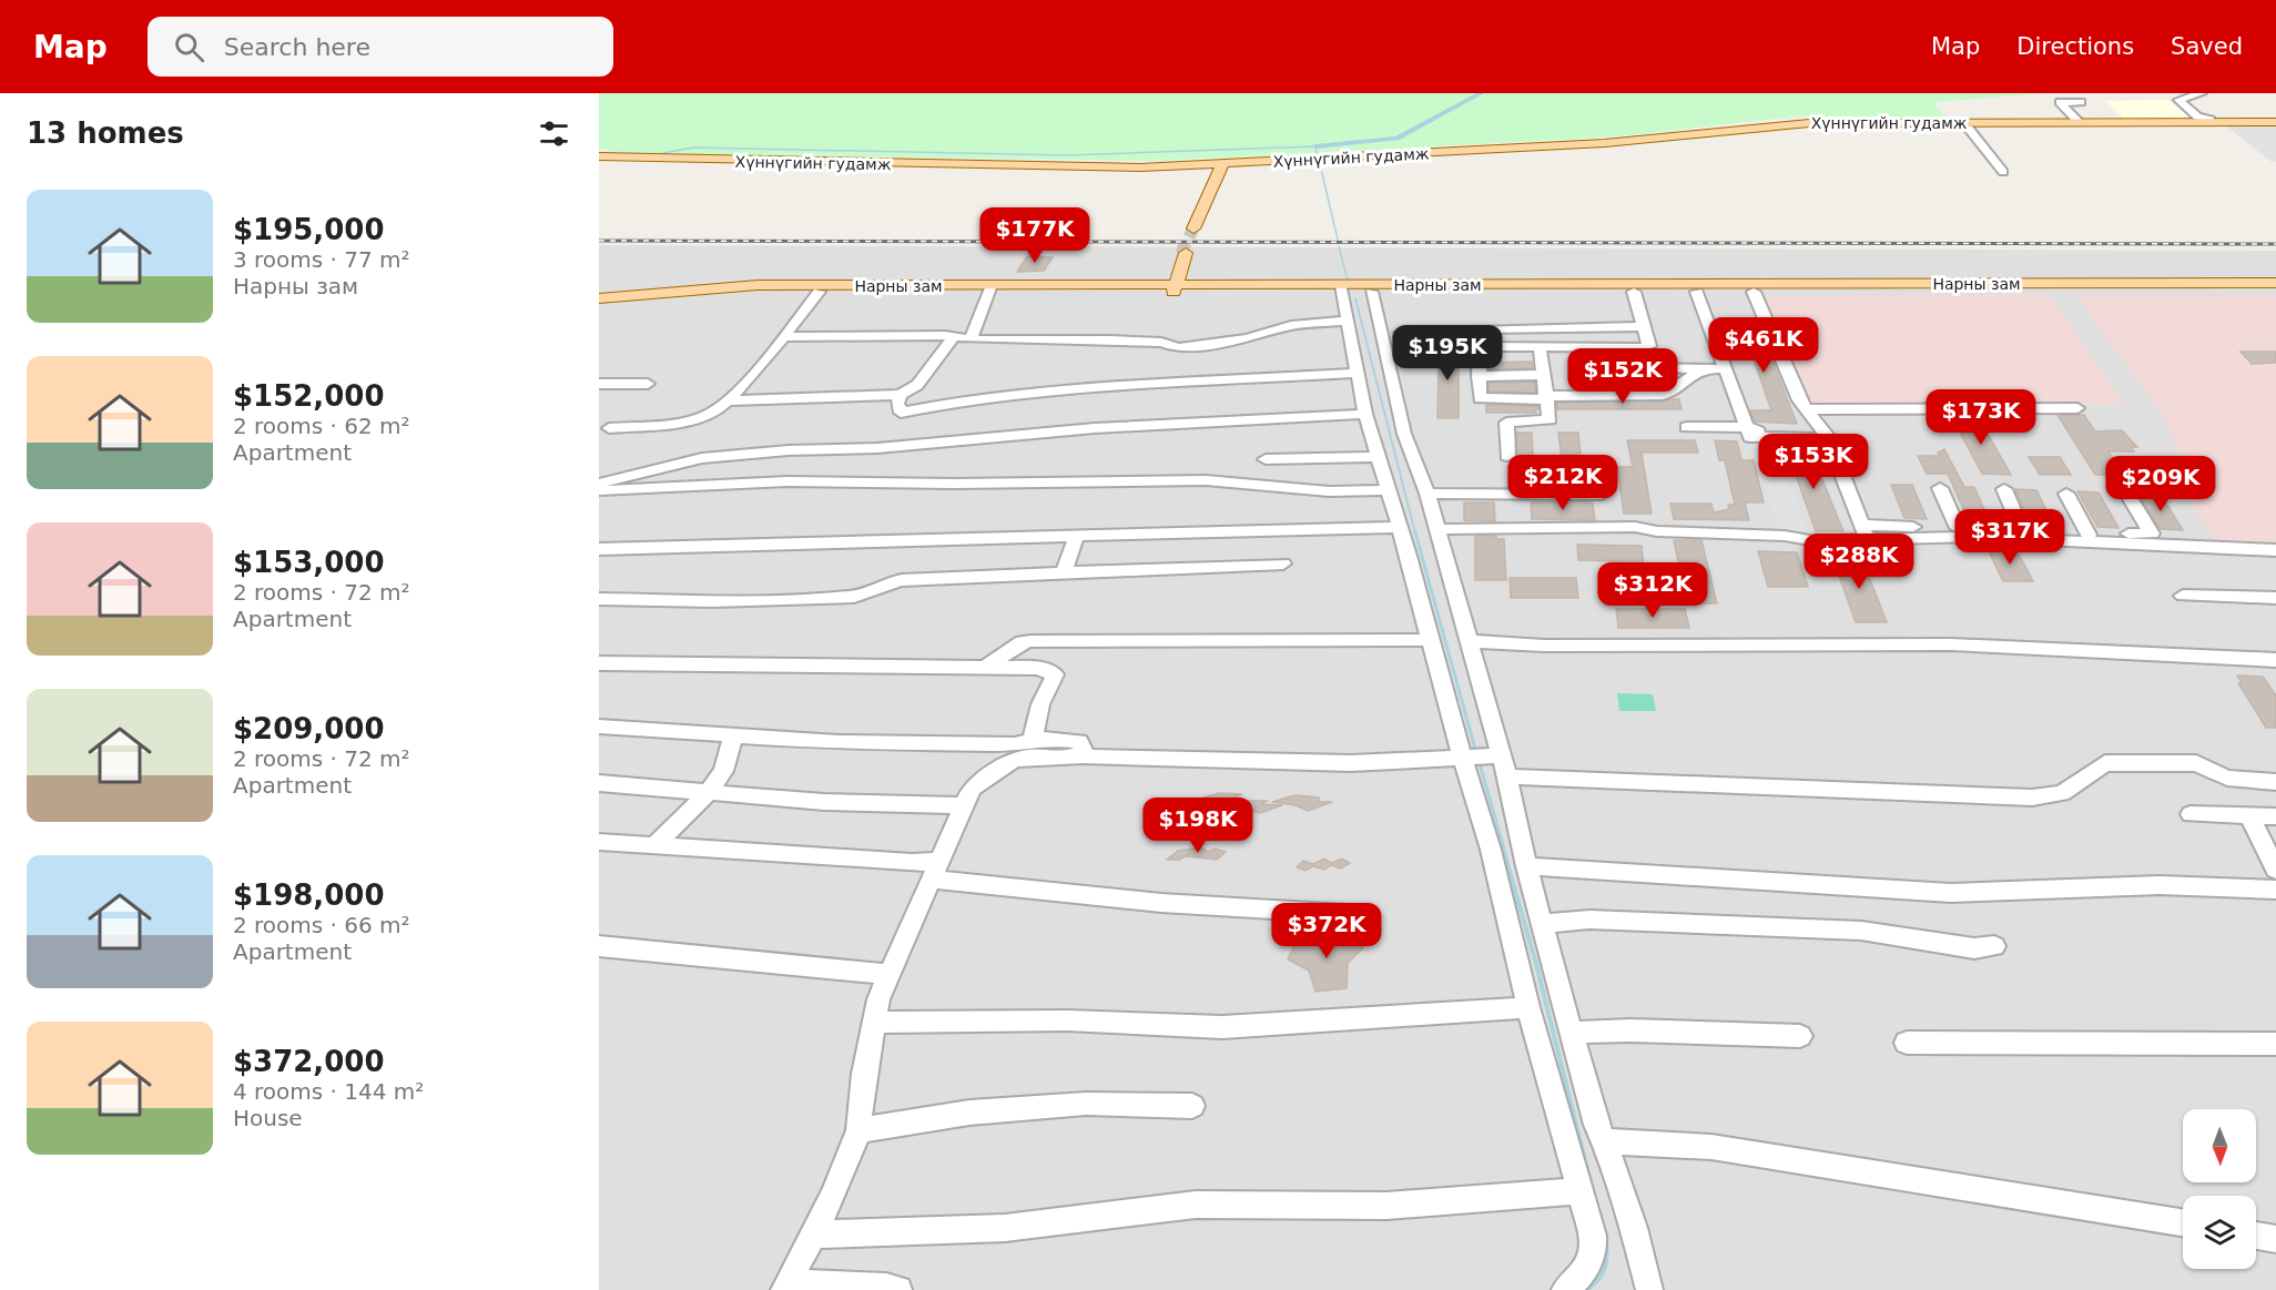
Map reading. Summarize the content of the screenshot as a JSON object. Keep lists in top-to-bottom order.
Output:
{
  "streets": {
    "main road": ["Хүннүгийн гудамж", "Нарны зам"]
  },
  "north": "bottom",
  "page": {
    "header": "Map",
    "search": "Search here",
    "nav": ["Map", "Directions", "Saved"],
    "heading": "13 homes",
    "list": [
      {
        "name": "$195,000",
        "note": "3 rooms · 77 m² · Нарны зам"
      },
      {
        "name": "$152,000",
        "note": "2 rooms · 62 m² · Apartment"
      },
      {
        "name": "$153,000",
        "note": "2 rooms · 72 m² · Apartment"
      },
      {
        "name": "$209,000",
        "note": "2 rooms · 72 m² · Apartment"
      },
      {
        "name": "$198,000",
        "note": "2 rooms · 66 m² · Apartment"
      },
      {
        "name": "$372,000",
        "note": "4 rooms · 144 m² · House"
      }
    ],
    "price": [
      "$177K",
      "$461K",
      "$195K",
      "$152K",
      "$173K",
      "$153K",
      "$212K",
      "$209K",
      "$317K",
      "$288K",
      "$312K",
      "$198K",
      "$372K"
    ]
  }
}
